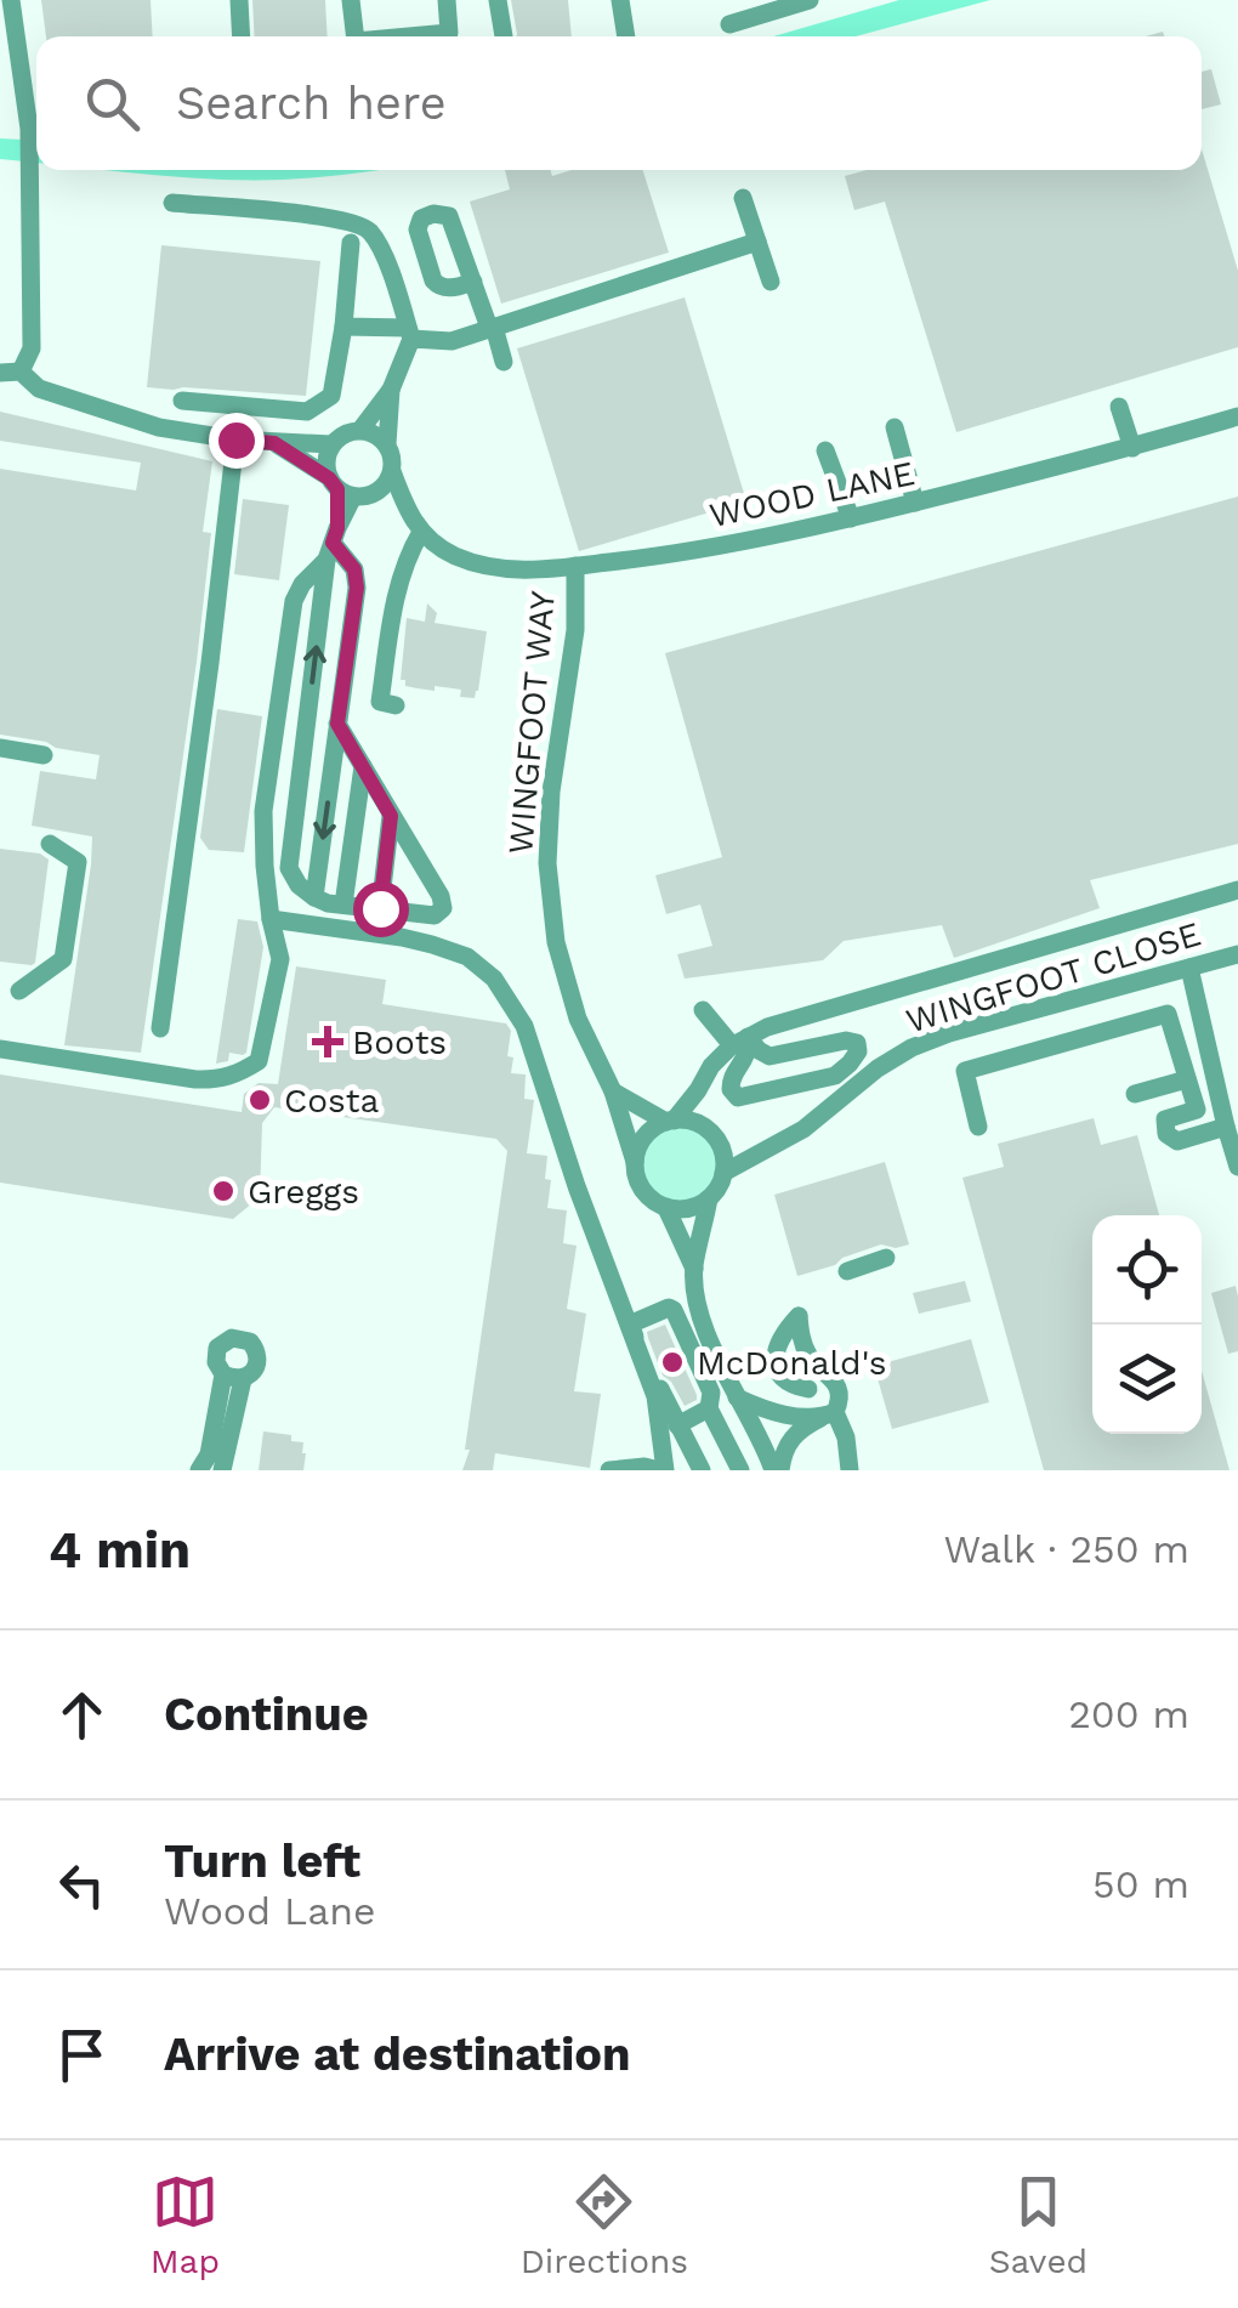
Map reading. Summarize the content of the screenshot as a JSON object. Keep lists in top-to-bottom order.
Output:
{
  "streets": {
    "street": ["WOOD LANE", "WINGFOOT WAY", "WINGFOOT CLOSE"]
  },
  "crossings": [
    ["WOOD LANE", "WINGFOOT WAY"],
    ["WINGFOOT WAY", "WINGFOOT CLOSE"]
  ],
  "places": {
    "health": ["Boots"],
    "other": ["Costa", "Greggs", "McDonald's"]
  },
  "page": {
    "search": "Search here",
    "heading": ["4 min", "Walk · 250 m"],
    "list": [
      ["Continue", "200 m"],
      ["Turn left", "Wood Lane", "50 m"],
      "Arrive at destination"
    ],
    "nav": ["Map", "Directions", "Saved"]
  }
}
